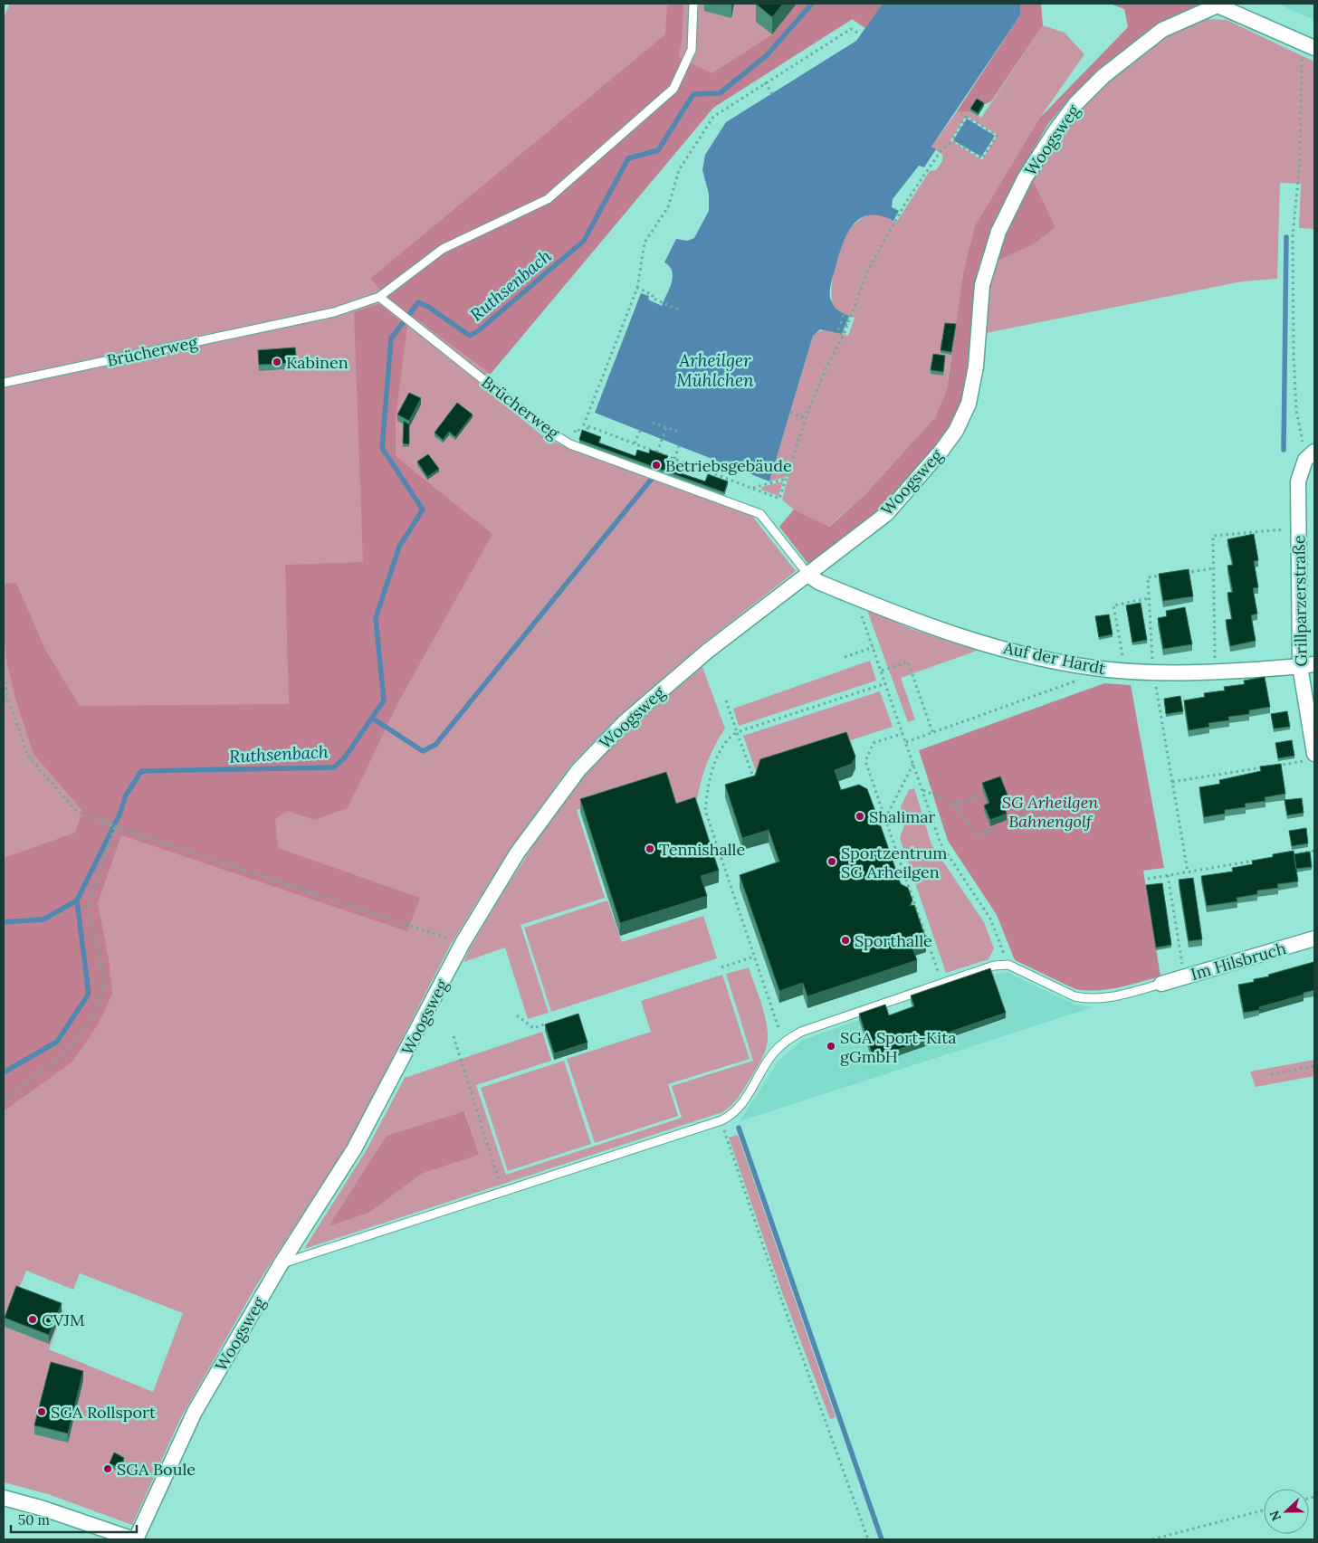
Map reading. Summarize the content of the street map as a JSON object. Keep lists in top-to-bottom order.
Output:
{
  "streets": {
    "street": [
      "Woogsweg",
      "Grillparzerstraße",
      "Auf der Hardt",
      "Im Hilsbruch"
    ],
    "lane": ["Brücherweg"]
  },
  "crossings": [
    ["Woogsweg", "Brücherweg"],
    ["Woogsweg", "Auf der Hardt"],
    ["Brücherweg", "Auf der Hardt"],
    ["Grillparzerstraße", "Auf der Hardt"]
  ],
  "water": ["Ruthsenbach", "Arheilger Mühlchen"],
  "parks": ["SG Arheilgen Bahnengolf"],
  "places": [
    "Kabinen",
    "Betriebsgebäude",
    "Shalimar",
    "Tennishalle",
    "Sportzentrum SG Arheilgen",
    "Sporthalle",
    "SGA Sport-Kita gGmbH",
    "CVJM",
    "SGA Rollsport",
    "SGA Boule"
  ],
  "scale_bar": "50 m",
  "north": "left"
}
